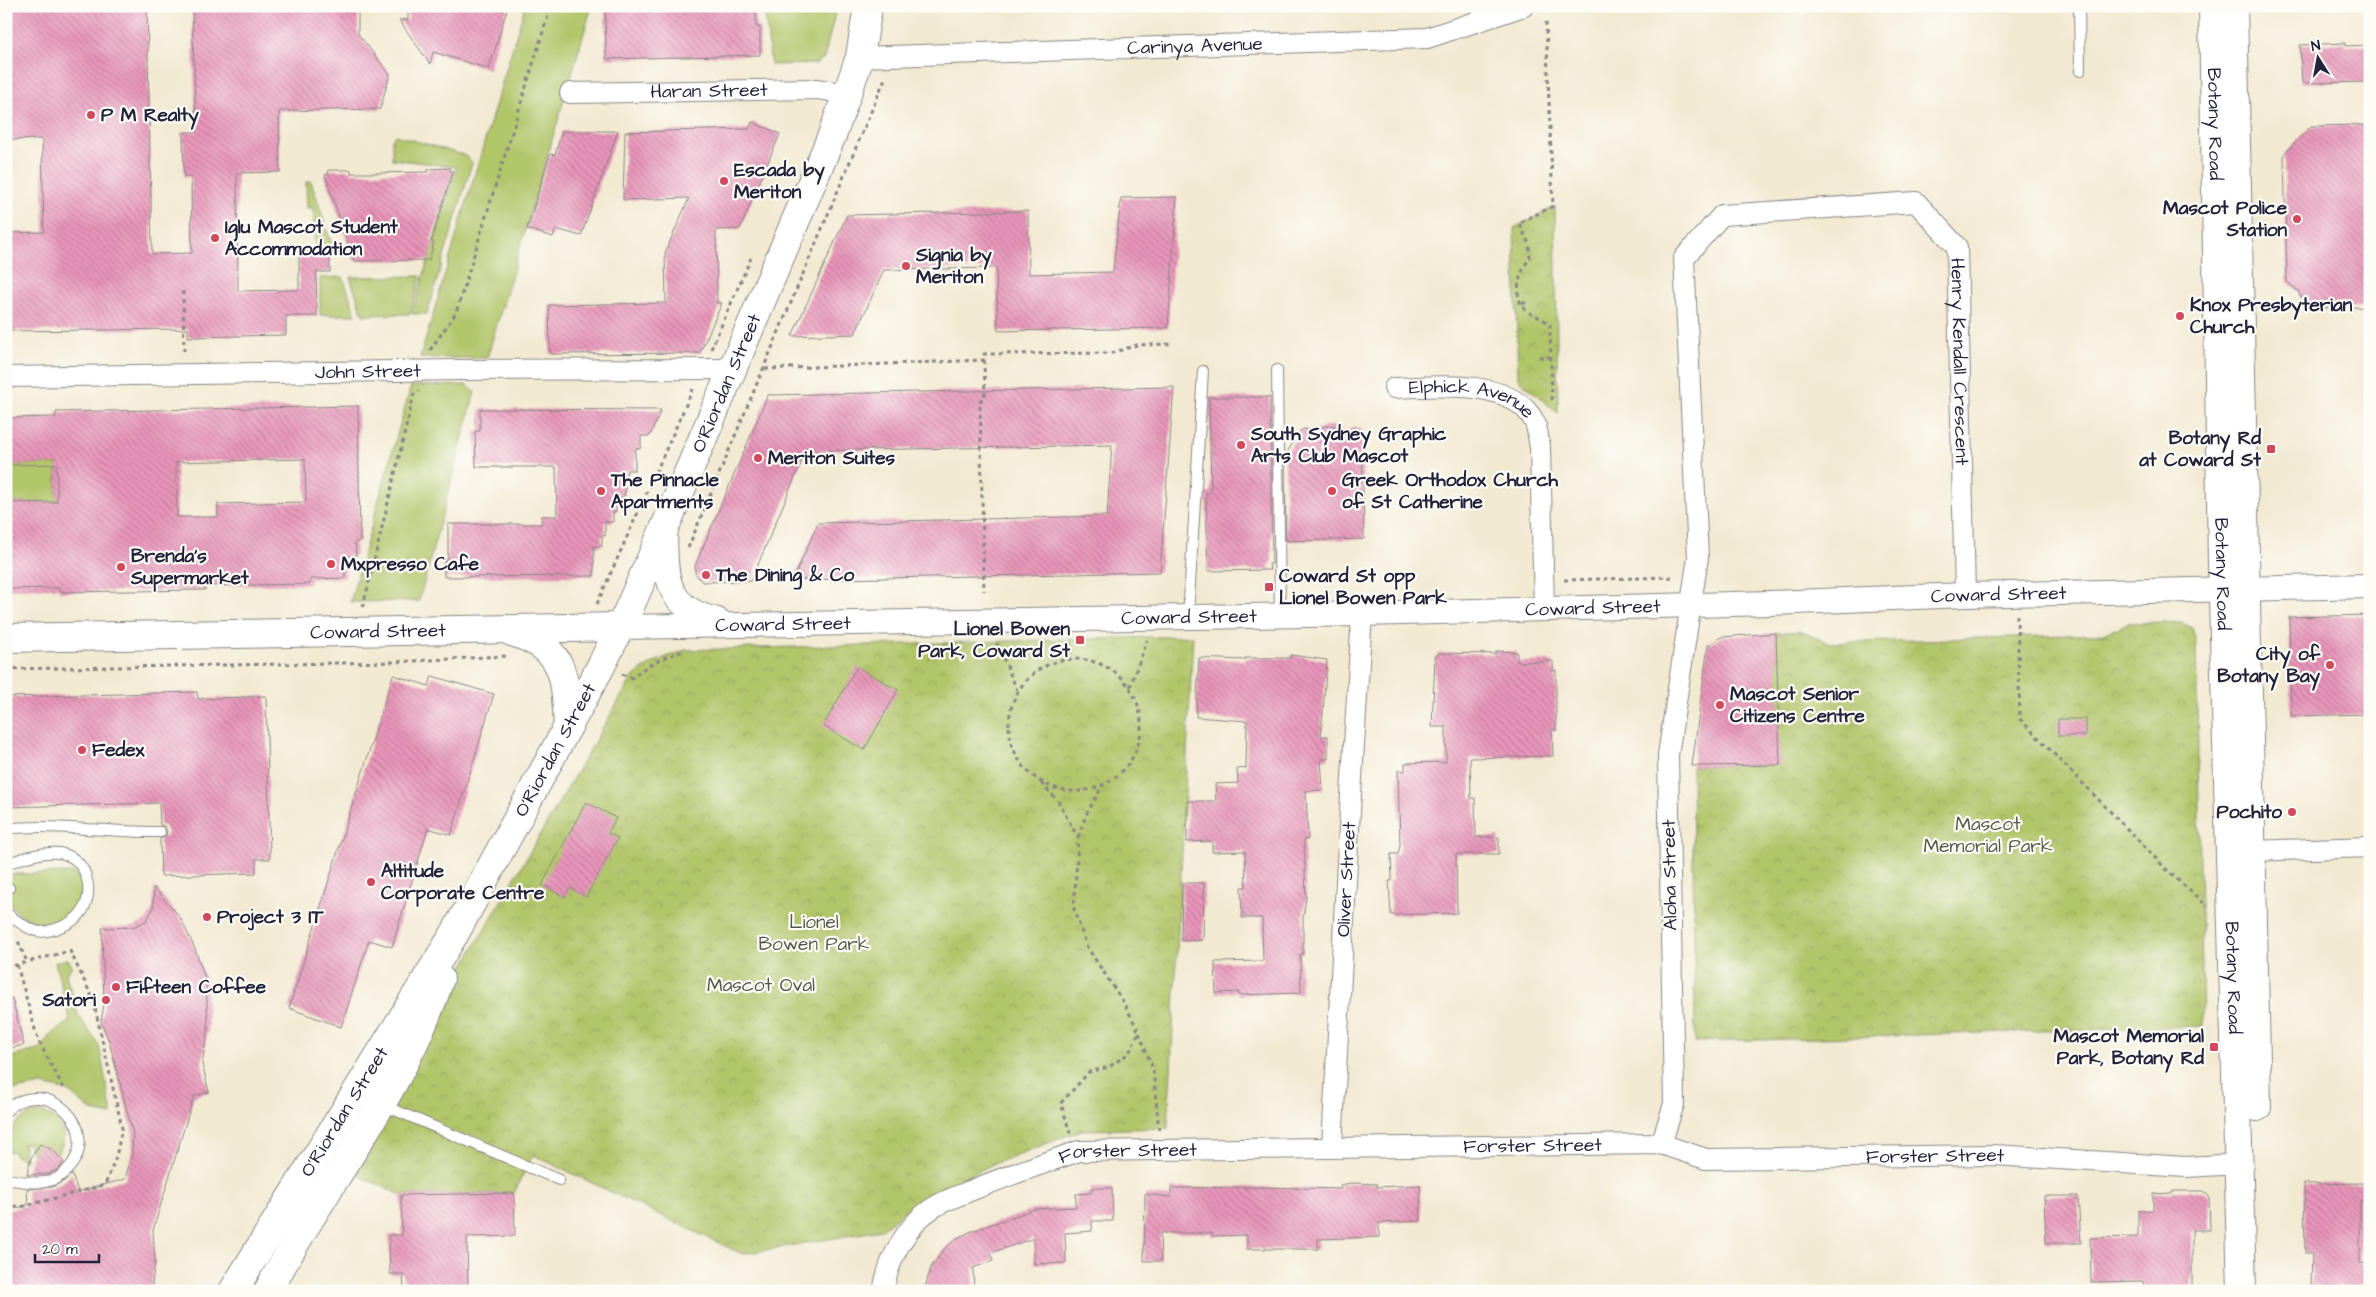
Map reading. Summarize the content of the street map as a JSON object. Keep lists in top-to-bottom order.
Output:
{
  "streets": {
    "main road": ["Botany Road", "O'Riordan Street", "Coward Street"],
    "street": [
      "Carinya Avenue",
      "Haran Street",
      "Henry Kendall Crescent",
      "John Street",
      "Elphick Avenue",
      "Aloha Street",
      "Oliver Street",
      "Forster Street"
    ]
  },
  "crossings": [
    ["Carinya Avenue", "O'Riordan Street"],
    ["Haran Street", "O'Riordan Street"],
    ["Botany Road", "Coward Street"],
    ["Botany Road", "Forster Street"],
    ["Henry Kendall Crescent", "Coward Street"],
    ["Henry Kendall Crescent", "Aloha Street"],
    ["John Street", "O'Riordan Street"],
    ["O'Riordan Street", "Coward Street"],
    ["Elphick Avenue", "Coward Street"],
    ["Coward Street", "Aloha Street"],
    ["Coward Street", "Oliver Street"],
    ["Aloha Street", "Forster Street"],
    ["Oliver Street", "Forster Street"]
  ],
  "parks": ["Mascot Memorial Park", "Lionel Bowen Park", "Mascot Oval"],
  "places": {
    "other": [
      "P M Realty",
      "Escada by Meriton",
      "Mascot Police Station",
      "Iglu Mascot Student Accommodation",
      "Signia by Meriton",
      "Knox Presbyterian Church",
      "South Sydney Graphic Arts Club Mascot",
      "Meriton Suites",
      "The Pinnacle Apartments",
      "Greek Orthodox Church of St Catherine",
      "Mxpresso Cafe",
      "Brenda's Supermarket",
      "The Dining & Co",
      "City of Botany Bay",
      "Mascot Senior Citizens Centre",
      "Fedex",
      "Pochito",
      "Altitude Corporate Centre",
      "Project 3 IT",
      "Fifteen Coffee",
      "Satori"
    ],
    "transit": [
      "Botany Rd at Coward St",
      "Coward St opp Lionel Bowen Park",
      "Lionel Bowen Park, Coward St",
      "Mascot Memorial Park, Botany Rd"
    ]
  },
  "scale_bar": "20 m",
  "north": "top"
}
